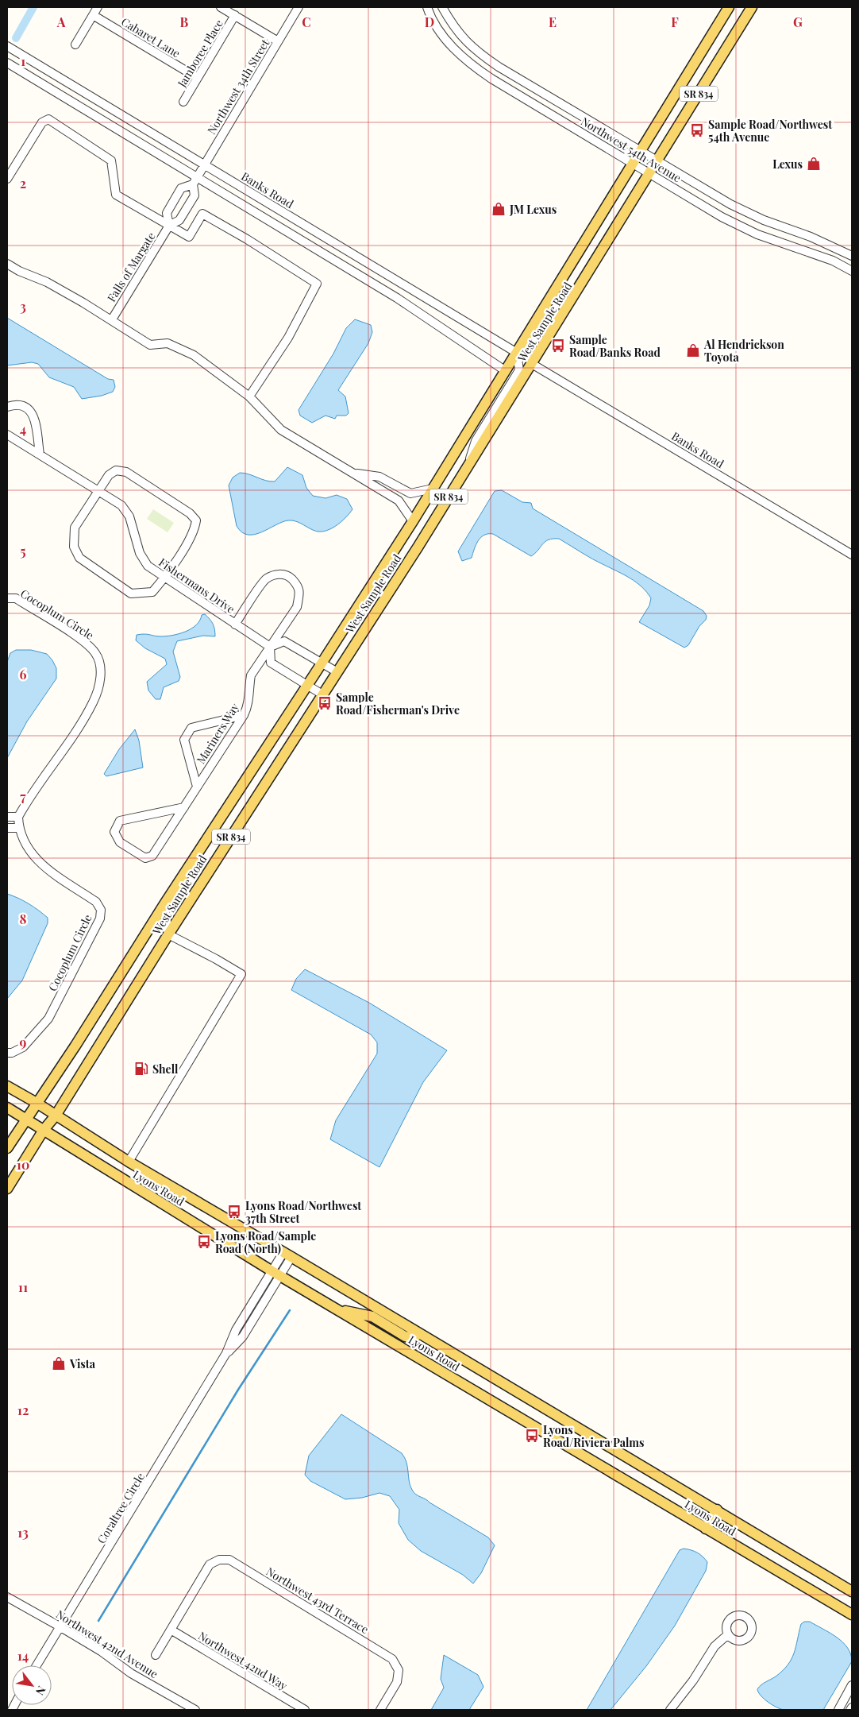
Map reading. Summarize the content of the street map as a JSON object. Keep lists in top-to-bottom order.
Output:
{
  "streets": {
    "main road": ["SR 834", "West Sample Road", "Lyons Road"],
    "street": [
      "Cabaret Lane",
      "Jamboree Place",
      "Northwest 34th Street",
      "Northwest 54th Avenue",
      "Banks Road",
      "Falls of Margate",
      "Fishermans Drive",
      "Cocoplum Circle",
      "Mariners Way",
      "Coraltree Circle",
      "Northwest 43rd Terrace",
      "Northwest 42nd Avenue",
      "Northwest 42nd Way"
    ]
  },
  "crossings": [
    ["Cabaret Lane", "Jamboree Place"],
    ["Northwest 34th Street", "Banks Road"],
    ["Northwest 34th Street", "Falls of Margate"],
    ["Northwest 54th Avenue", "West Sample Road"],
    ["Banks Road", "West Sample Road"],
    ["West Sample Road", "Lyons Road"],
    ["Fishermans Drive", "Mariners Way"],
    ["Lyons Road", "Coraltree Circle"],
    ["Coraltree Circle", "Northwest 42nd Avenue"],
    ["Northwest 43rd Terrace", "Northwest 42nd Way"]
  ],
  "places": {
    "bus stop": [
      "Sample Road/Northwest 54th Avenue",
      "Sample Road/Banks Road",
      "Sample Road/Fisherman's Drive",
      "Lyons Road/Northwest 37th Street",
      "Lyons Road/Sample Road (North)",
      "Lyons Road/Riviera Palms"
    ],
    "shop": [
      "Lexus",
      "JM Lexus",
      "Al Hendrickson Toyota",
      "Vista"
    ],
    "fuel station": ["Shell"]
  },
  "north": "bottom right",
  "grid": {
    "columns": [
      "A",
      "B",
      "C",
      "D",
      "E",
      "F",
      "G"
    ],
    "rows": [
      "1",
      "2",
      "3",
      "4",
      "5",
      "6",
      "7",
      "8",
      "9",
      "10",
      "11",
      "12",
      "13",
      "14"
    ]
  }
}
